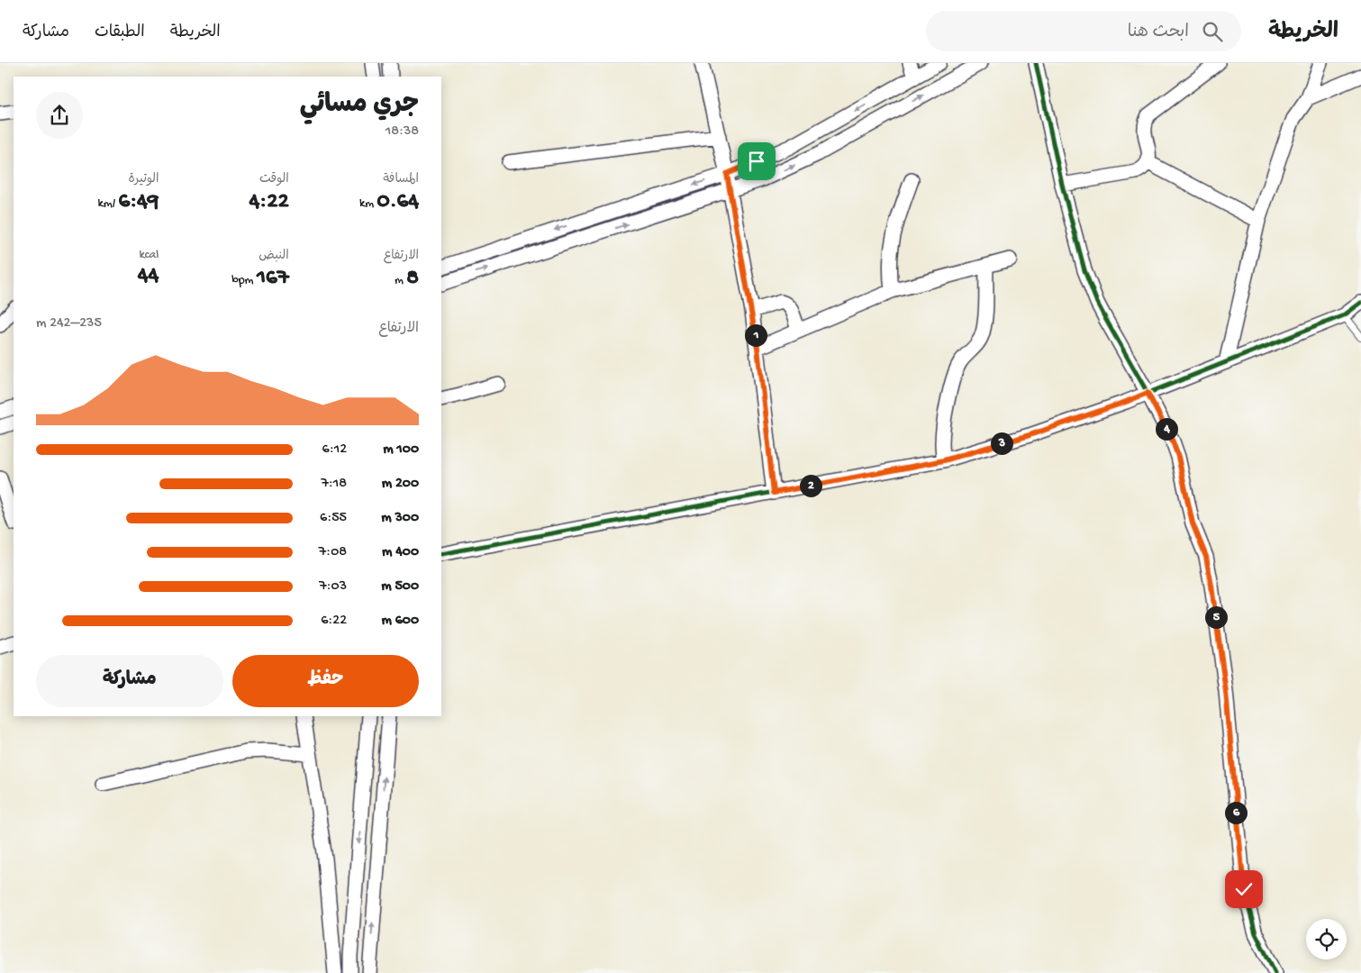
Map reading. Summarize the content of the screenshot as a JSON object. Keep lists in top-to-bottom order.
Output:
{
  "page": {
    "header": "الخريطة",
    "search": "ابحث هنا",
    "nav": ["الخريطة", "الطبقات", "مشاركة"],
    "heading": ["جري مسائي", "18:38"],
    "stats": [
      ["المسافة", "0.64 km"],
      ["الوقت", "4:22"],
      ["الوتيرة", "6:49 /km"],
      ["الارتفاع", "8 m"],
      ["النبض", "167 bpm"],
      ["kcal", "44"]
    ],
    "chart": ["الارتفاع", "235–242 m"],
    "pins": [
      "1",
      "4",
      "3",
      "2",
      "5",
      "6"
    ],
    "list": [
      {
        "name": "100 m",
        "note": "6:12"
      },
      {
        "name": "200 m",
        "note": "7:18"
      },
      {
        "name": "300 m",
        "note": "6:55"
      },
      {
        "name": "400 m",
        "note": "7:08"
      },
      {
        "name": "500 m",
        "note": "7:03"
      },
      {
        "name": "600 m",
        "note": "6:22"
      }
    ],
    "buttons": ["حفظ", "مشاركة"]
  }
}
